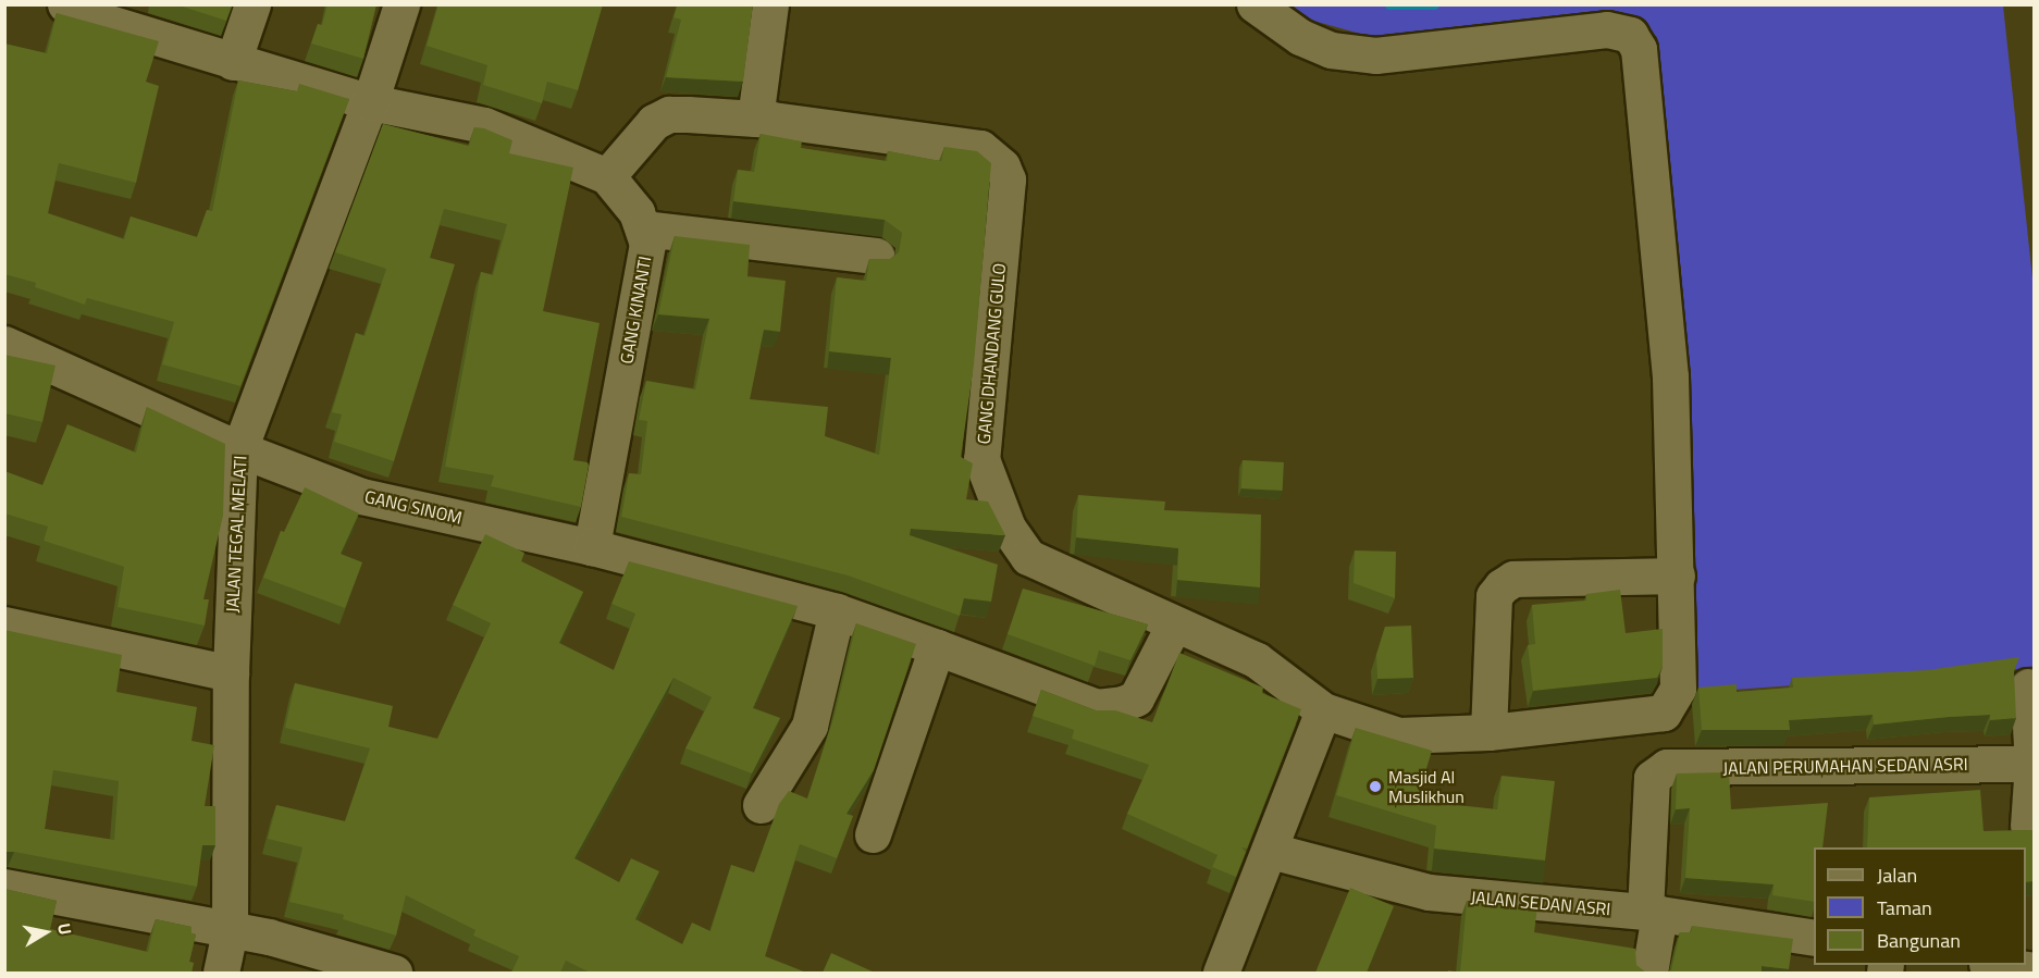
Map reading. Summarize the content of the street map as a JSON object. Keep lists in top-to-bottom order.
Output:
{
  "streets": {
    "street": [
      "GANG KINANTI",
      "GANG DHANDANG GULO",
      "GANG SINOM",
      "JALAN TEGAL MELATI",
      "JALAN PERUMAHAN SEDAN ASRI",
      "JALAN SEDAN ASRI"
    ]
  },
  "crossings": [
    ["GANG KINANTI", "GANG DHANDANG GULO"],
    ["GANG KINANTI", "GANG SINOM"],
    ["GANG KINANTI", "JALAN TEGAL MELATI"],
    ["GANG DHANDANG GULO", "GANG SINOM"],
    ["GANG SINOM", "JALAN TEGAL MELATI"],
    ["JALAN PERUMAHAN SEDAN ASRI", "JALAN SEDAN ASRI"]
  ],
  "places": ["Masjid Al Muslikhun"],
  "legend": ["Jalan", "Taman", "Bangunan"],
  "north": "right"
}
